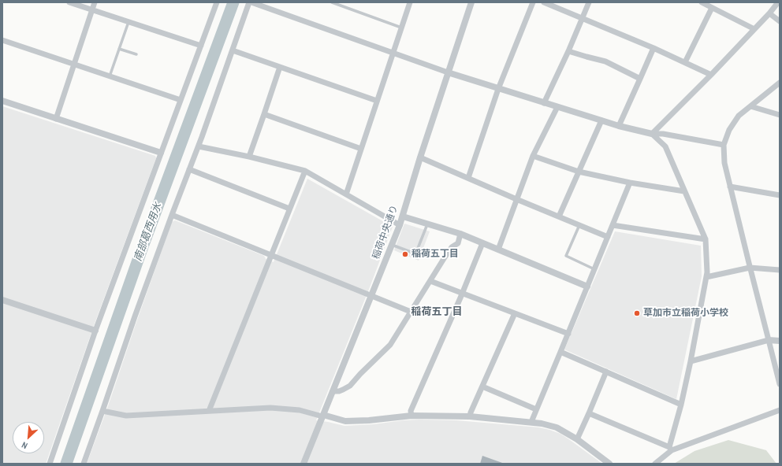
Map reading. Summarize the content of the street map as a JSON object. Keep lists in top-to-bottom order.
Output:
{
  "streets": {
    "street": ["稲荷中央通り"]
  },
  "districts": ["稲荷五丁目"],
  "water": ["南部葛西用水"],
  "places": ["稲荷五丁目", "草加市立稲荷小学校"],
  "north": "bottom left"
}
